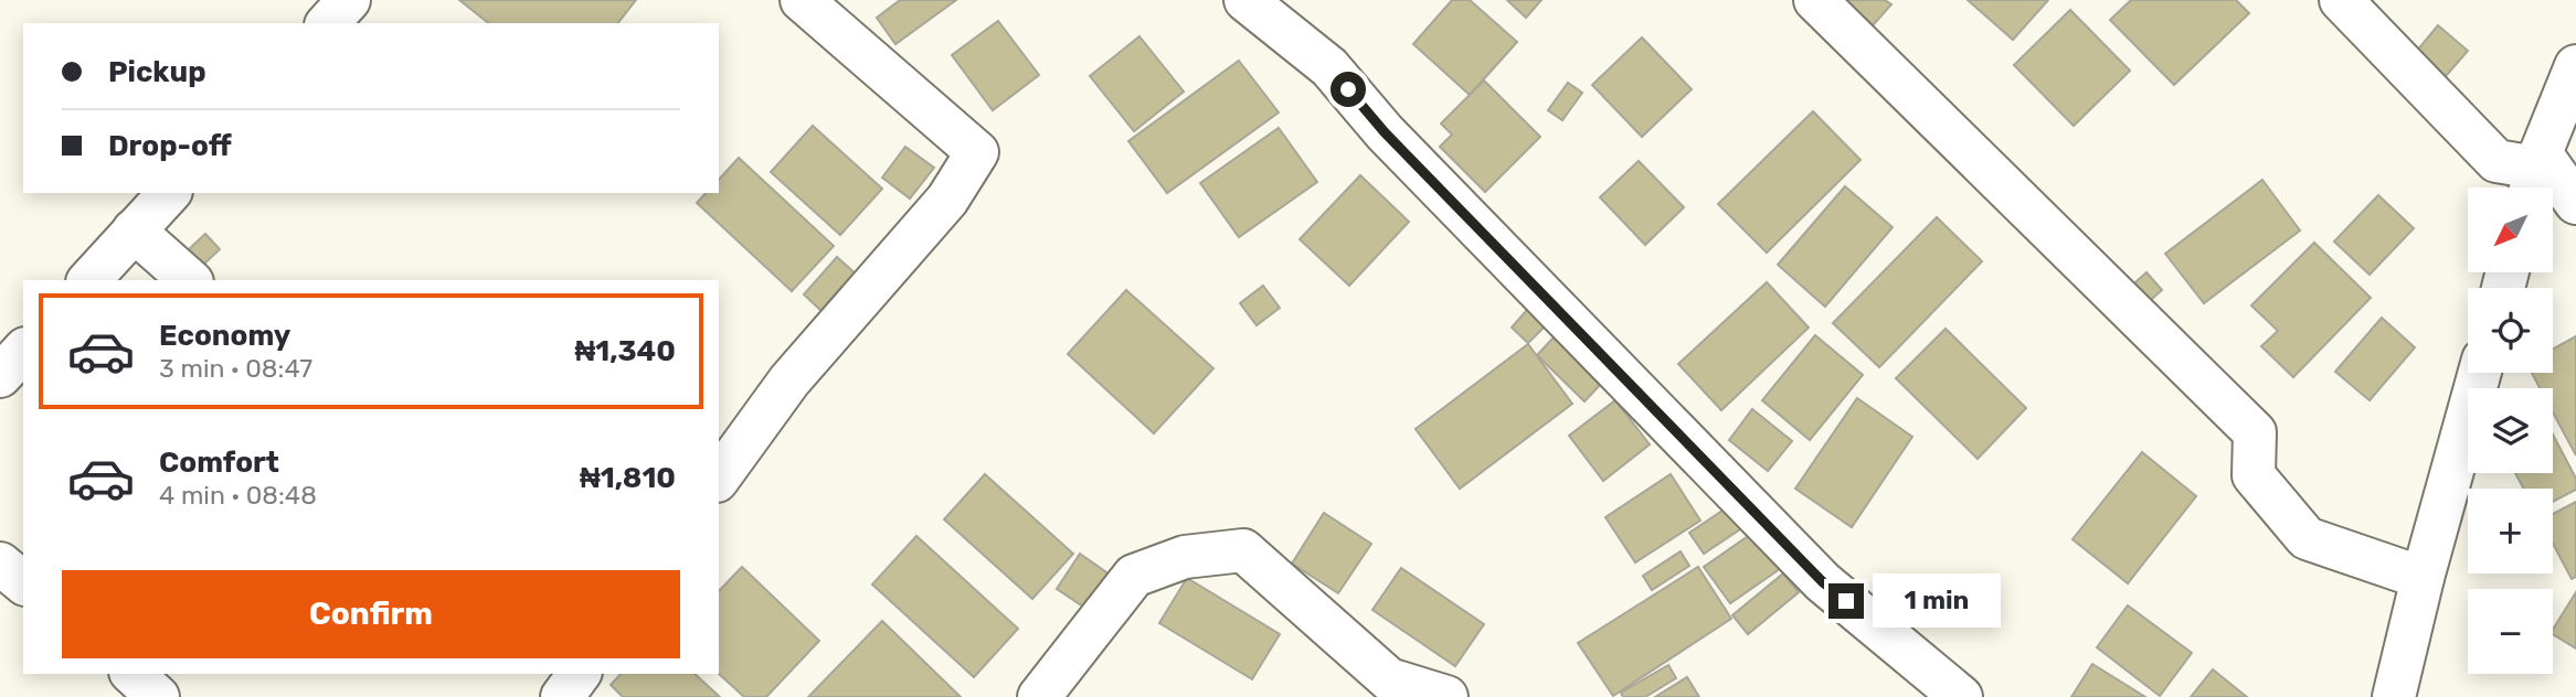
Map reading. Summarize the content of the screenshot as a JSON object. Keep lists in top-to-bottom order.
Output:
{
  "north": "bottom left",
  "page": {
    "banner": ["Pickup", "Drop-off"],
    "map_buttons": ["+", "−"],
    "list": [
      {
        "name": "Economy",
        "note": "3 min · 08:47",
        "value": "₦1,340"
      },
      {
        "name": "Comfort",
        "note": "4 min · 08:48",
        "value": "₦1,810"
      }
    ],
    "buttons": "Confirm",
    "bubble": "1 min"
  }
}
